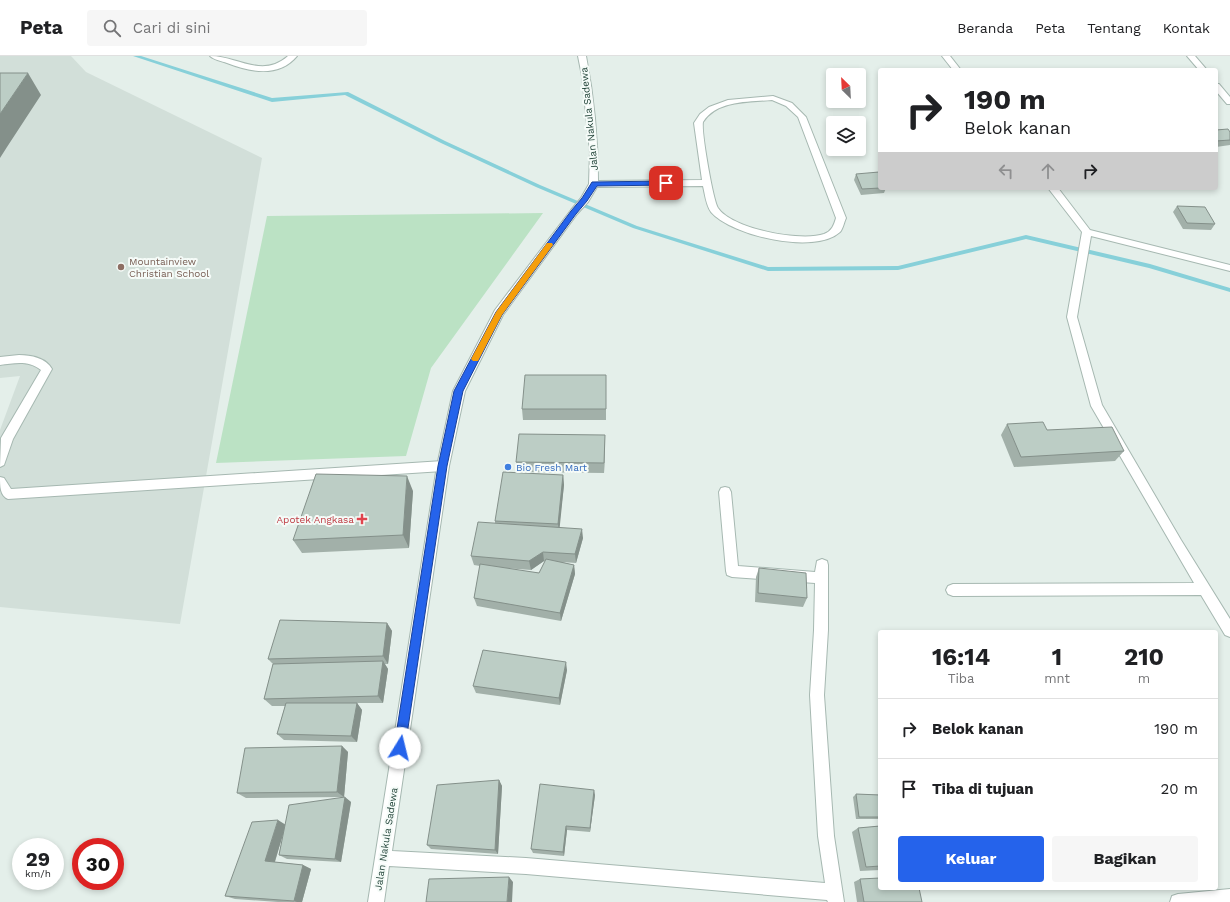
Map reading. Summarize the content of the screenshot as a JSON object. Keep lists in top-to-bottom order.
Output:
{
  "streets": {
    "street": ["Jalan Nakula Sadewa"]
  },
  "places": {
    "other": ["Mountainview Christian School", "Bio Fresh Mart"],
    "health": ["Apotek Angkasa"]
  },
  "north": "top left",
  "page": {
    "header": "Peta",
    "search": "Cari di sini",
    "nav": [
      "Beranda",
      "Peta",
      "Tentang",
      "Kontak"
    ],
    "turn": ["190 m", "Belok kanan"],
    "eta": [
      "16:14",
      "Tiba",
      "1",
      "mnt",
      "210",
      "m"
    ],
    "list": [
      {
        "name": "Belok kanan",
        "value": "190 m"
      },
      {
        "name": "Tiba di tujuan",
        "value": "20 m"
      }
    ],
    "buttons": ["Keluar", "Bagikan"],
    "speed": "29 km/h",
    "limit": "30"
  }
}
